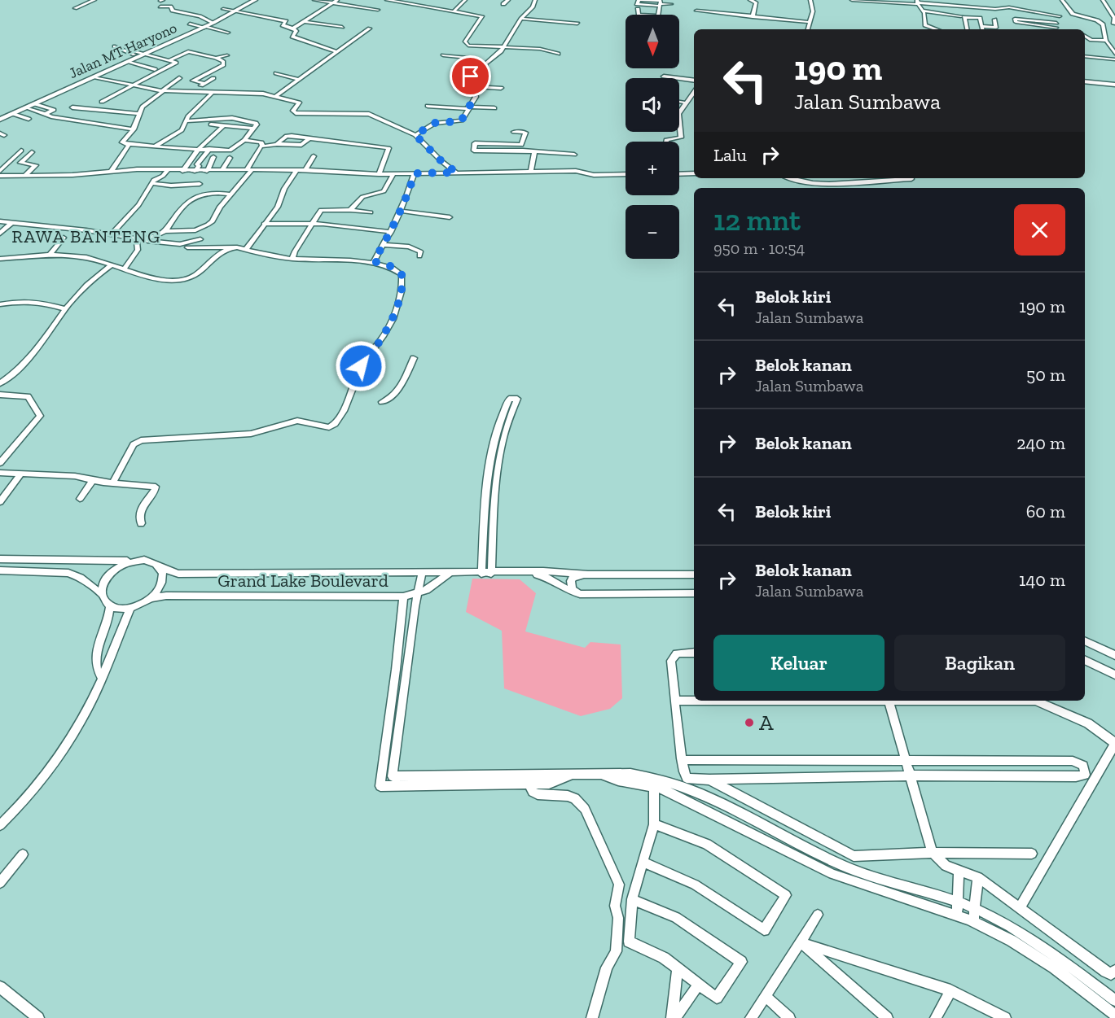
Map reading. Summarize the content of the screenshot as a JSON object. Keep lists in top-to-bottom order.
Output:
{
  "streets": {
    "main road": ["Jalan MT Haryono"],
    "street": ["Grand Lake Boulevard"]
  },
  "districts": ["RAWA BANTENG"],
  "places": ["A"],
  "north": "bottom",
  "page": {
    "map_buttons": ["+", "−"],
    "turn": ["190 m", "Jalan Sumbawa"],
    "then": "Lalu",
    "heading": ["12 mnt", "950 m · 10:54"],
    "list": [
      {
        "name": "Belok kiri",
        "note": "Jalan Sumbawa",
        "value": "190 m"
      },
      {
        "name": "Belok kanan",
        "note": "Jalan Sumbawa",
        "value": "50 m"
      },
      {
        "name": "Belok kanan",
        "value": "240 m"
      },
      {
        "name": "Belok kiri",
        "value": "60 m"
      },
      {
        "name": "Belok kanan",
        "note": "Jalan Sumbawa",
        "value": "140 m"
      }
    ],
    "buttons": ["Keluar", "Bagikan"]
  }
}
